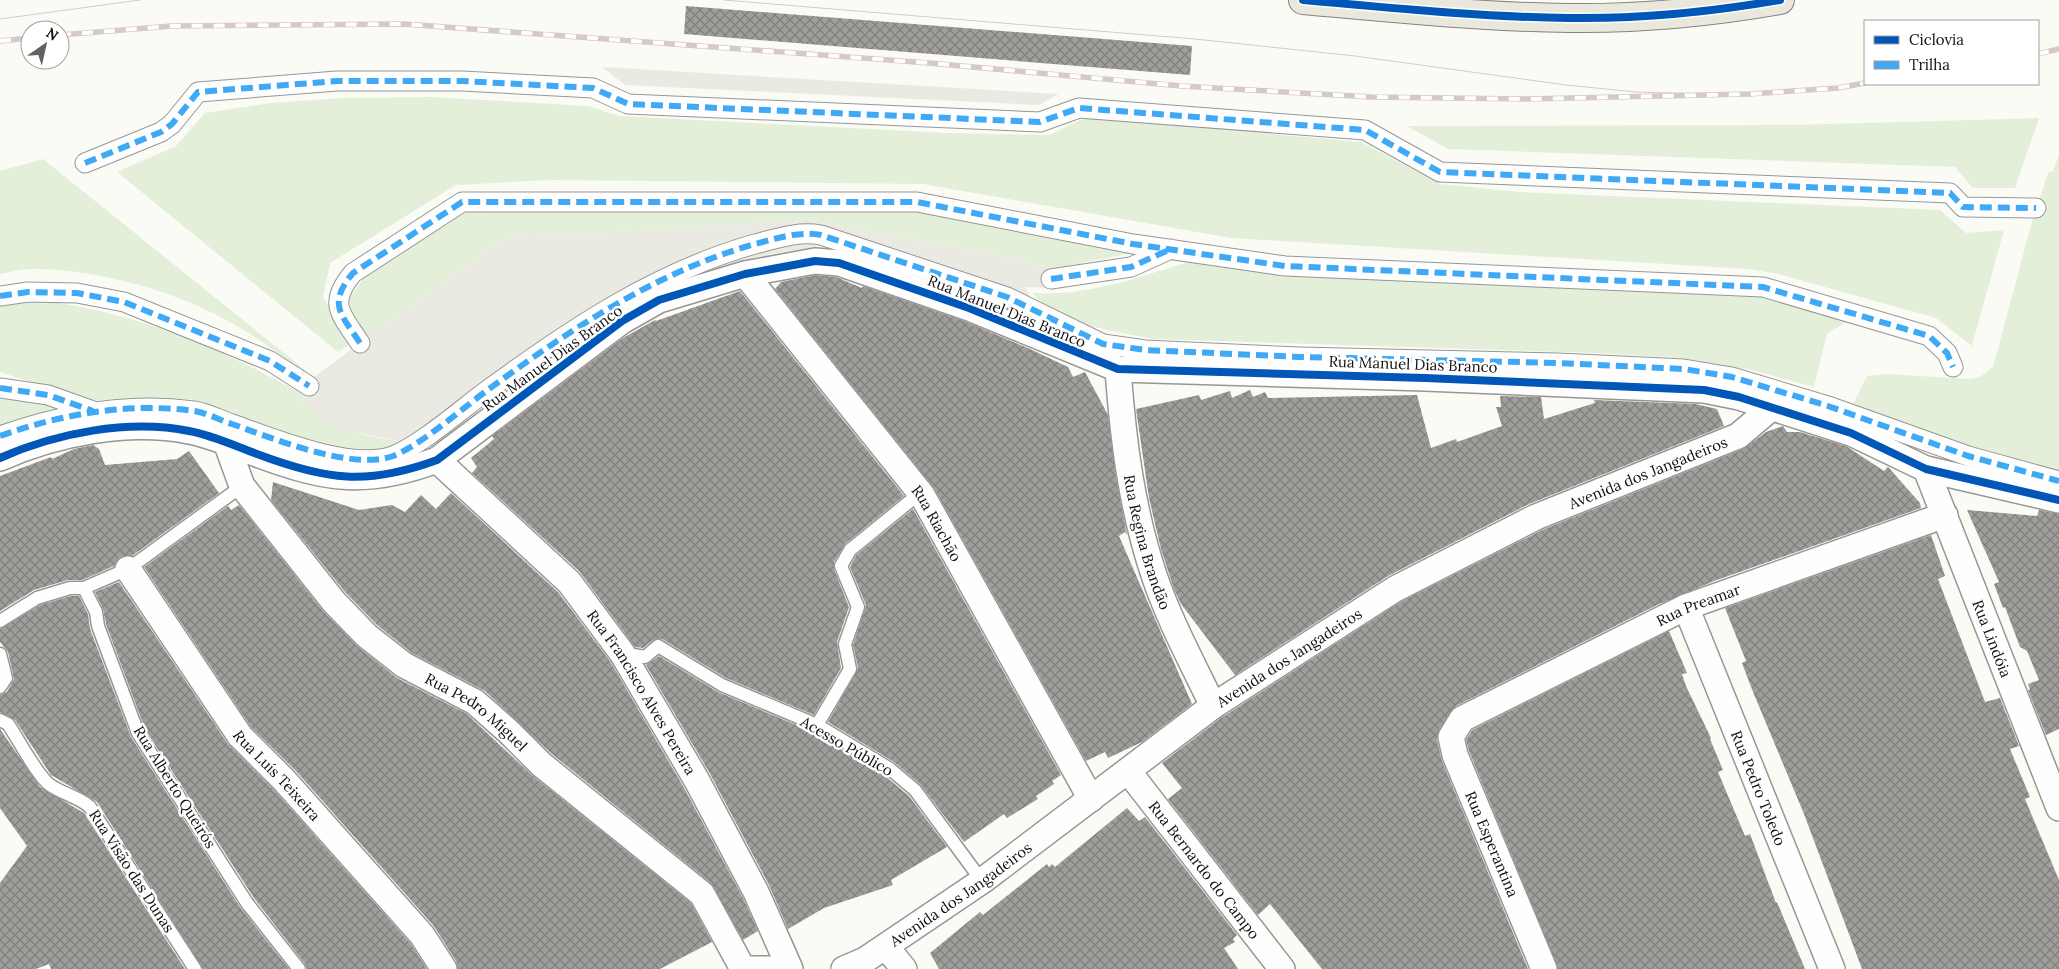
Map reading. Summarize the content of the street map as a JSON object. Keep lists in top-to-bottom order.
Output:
{
  "streets": {
    "street": [
      "Rua Manuel Dias Branco",
      "Avenida dos Jangadeiros",
      "Rua Riachão",
      "Rua Regina Brandão",
      "Rua Preamar",
      "Rua Lindóia",
      "Rua Francisco Alves Pereira",
      "Rua Pedro Miguel",
      "Rua Luís Teixeira",
      "Rua Pedro Toledo",
      "Rua Esperantina",
      "Rua Bernardo do Campo"
    ],
    "lane": ["Acesso Público", "Rua Alberto Queirós", "Rua Visão das Dunas"]
  },
  "crossings": [
    ["Rua Manuel Dias Branco", "Avenida dos Jangadeiros"],
    ["Rua Manuel Dias Branco", "Rua Riachão"],
    ["Rua Manuel Dias Branco", "Rua Regina Brandão"],
    ["Rua Manuel Dias Branco", "Rua Lindóia"],
    ["Rua Manuel Dias Branco", "Rua Francisco Alves Pereira"],
    ["Rua Manuel Dias Branco", "Rua Pedro Miguel"],
    ["Avenida dos Jangadeiros", "Rua Riachão"],
    ["Avenida dos Jangadeiros", "Rua Regina Brandão"],
    ["Avenida dos Jangadeiros", "Acesso Público"],
    ["Avenida dos Jangadeiros", "Rua Bernardo do Campo"],
    ["Rua Preamar", "Rua Lindóia"],
    ["Rua Preamar", "Rua Pedro Toledo"],
    ["Rua Preamar", "Rua Esperantina"],
    ["Rua Francisco Alves Pereira", "Acesso Público"]
  ],
  "legend": ["Ciclovia", "Trilha"],
  "north": "top right"
}
